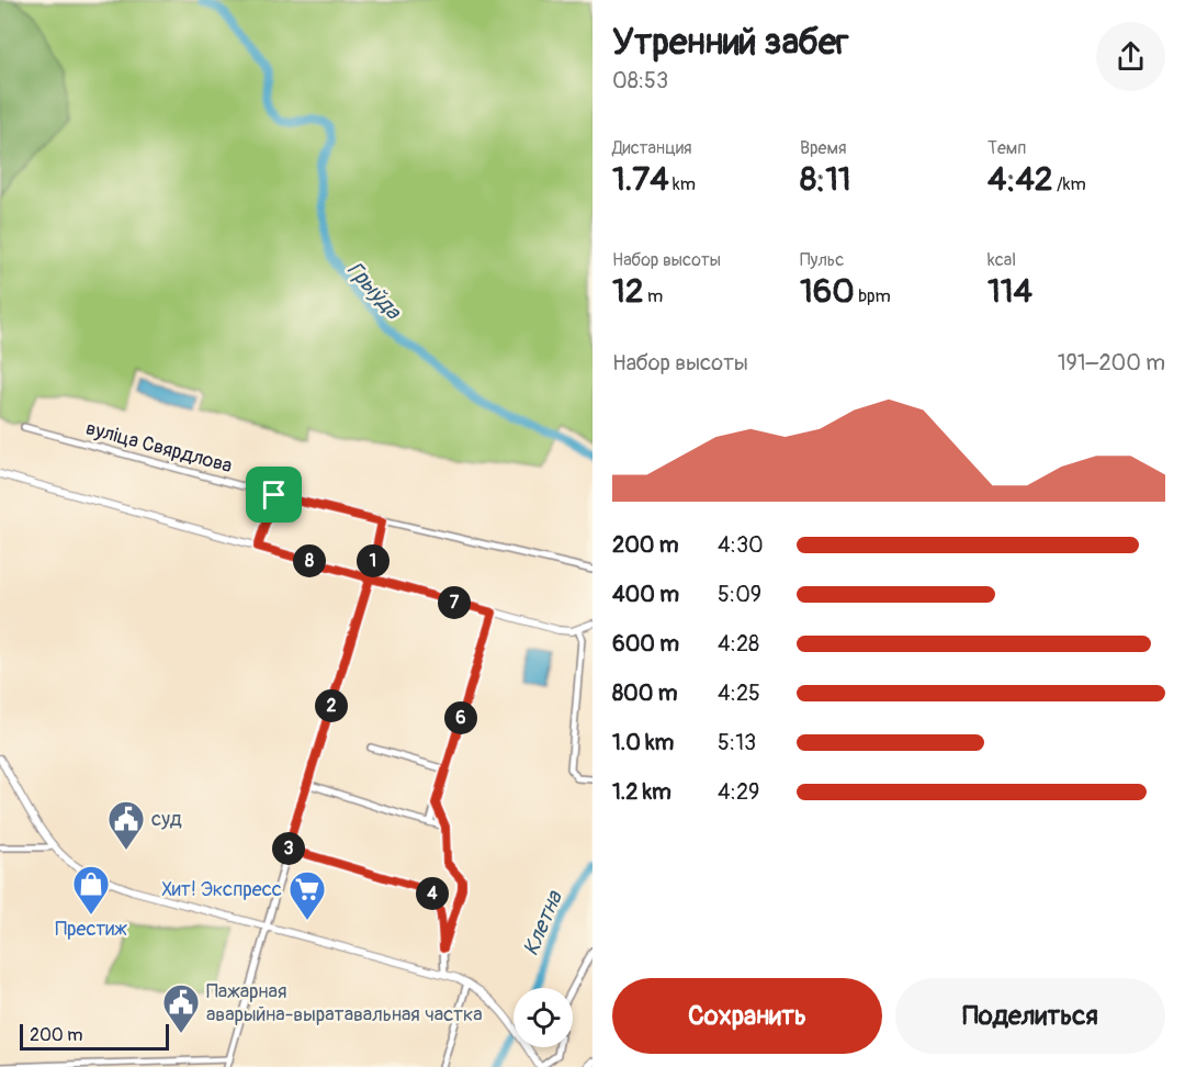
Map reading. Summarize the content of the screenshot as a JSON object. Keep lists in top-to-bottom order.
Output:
{
  "streets": {
    "street": ["вуліца Свярдлова"]
  },
  "water": ["Грыўда", "Клетна"],
  "places": {
    "public building": ["суд", "Пажарная аварыйна-выратавальная частка"],
    "shop": ["Престиж"],
    "supermarket": ["Хит! Экспресс"]
  },
  "scale_bar": "200 m",
  "page": {
    "heading": ["Утренний забег", "08:53"],
    "stats": [
      ["Дистанция", "1.74 km"],
      ["Время", "8:11"],
      ["Темп", "4:42 /km"],
      ["Набор высоты", "12 m"],
      ["Пульс", "160 bpm"],
      ["kcal", "114"]
    ],
    "chart": ["Набор высоты", "191–200 m"],
    "list": [
      {
        "name": "200 m",
        "note": "4:30"
      },
      {
        "name": "400 m",
        "note": "5:09"
      },
      {
        "name": "600 m",
        "note": "4:28"
      },
      {
        "name": "800 m",
        "note": "4:25"
      },
      {
        "name": "1.0 km",
        "note": "5:13"
      },
      {
        "name": "1.2 km",
        "note": "4:29"
      }
    ],
    "pins": [
      "1",
      "8",
      "7",
      "2",
      "6",
      "3",
      "4"
    ],
    "buttons": ["Сохранить", "Поделиться"],
    "scale": "200 m"
  }
}
